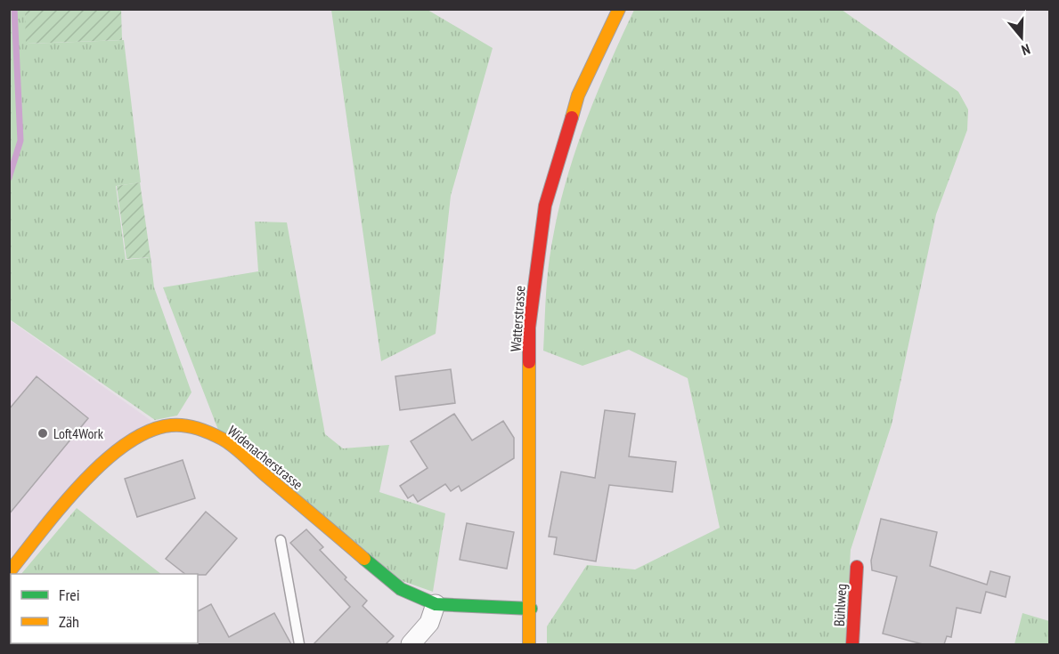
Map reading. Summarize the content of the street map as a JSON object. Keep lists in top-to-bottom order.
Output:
{
  "streets": {
    "street": ["Watterstrasse", "Widenacherstrasse", "Bühlweg"]
  },
  "crossings": [
    ["Watterstrasse", "Widenacherstrasse"]
  ],
  "places": ["Loft4Work"],
  "legend": ["Frei", "Zäh"],
  "north": "bottom"
}
